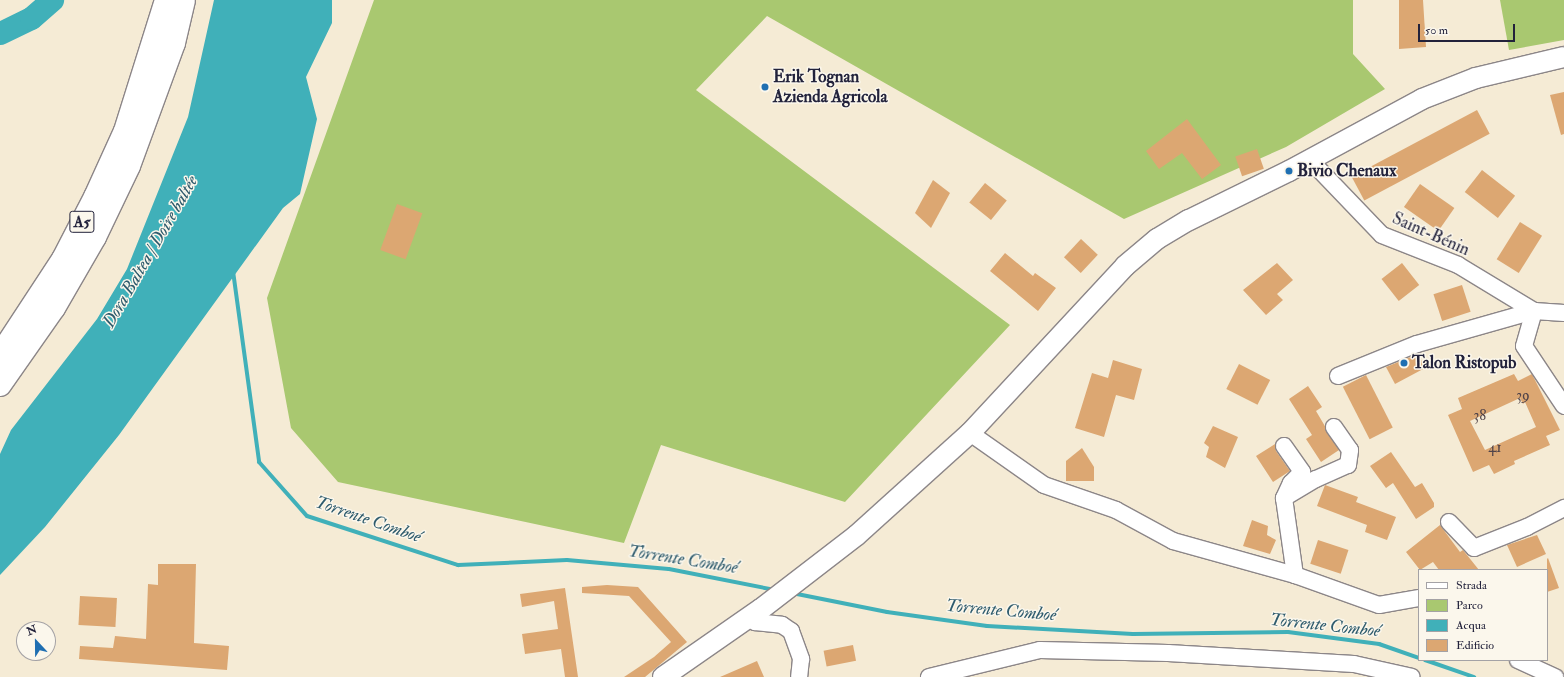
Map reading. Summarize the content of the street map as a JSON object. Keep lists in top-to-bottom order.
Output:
{
  "streets": {
    "highway": ["A5"],
    "street": ["Saint-Bénin"]
  },
  "water": ["Dora Baltea / Doire baltée", "Torrente Comboé"],
  "places": ["Erik Tognan Azienda Agricola", "Bivio Chenaux", "Talon Ristopub"],
  "house_numbers": ["39", "38", "41"],
  "legend": [
    "Strada",
    "Parco",
    "Acqua",
    "Edificio"
  ],
  "scale_bar": "50 m",
  "north": "top"
}
